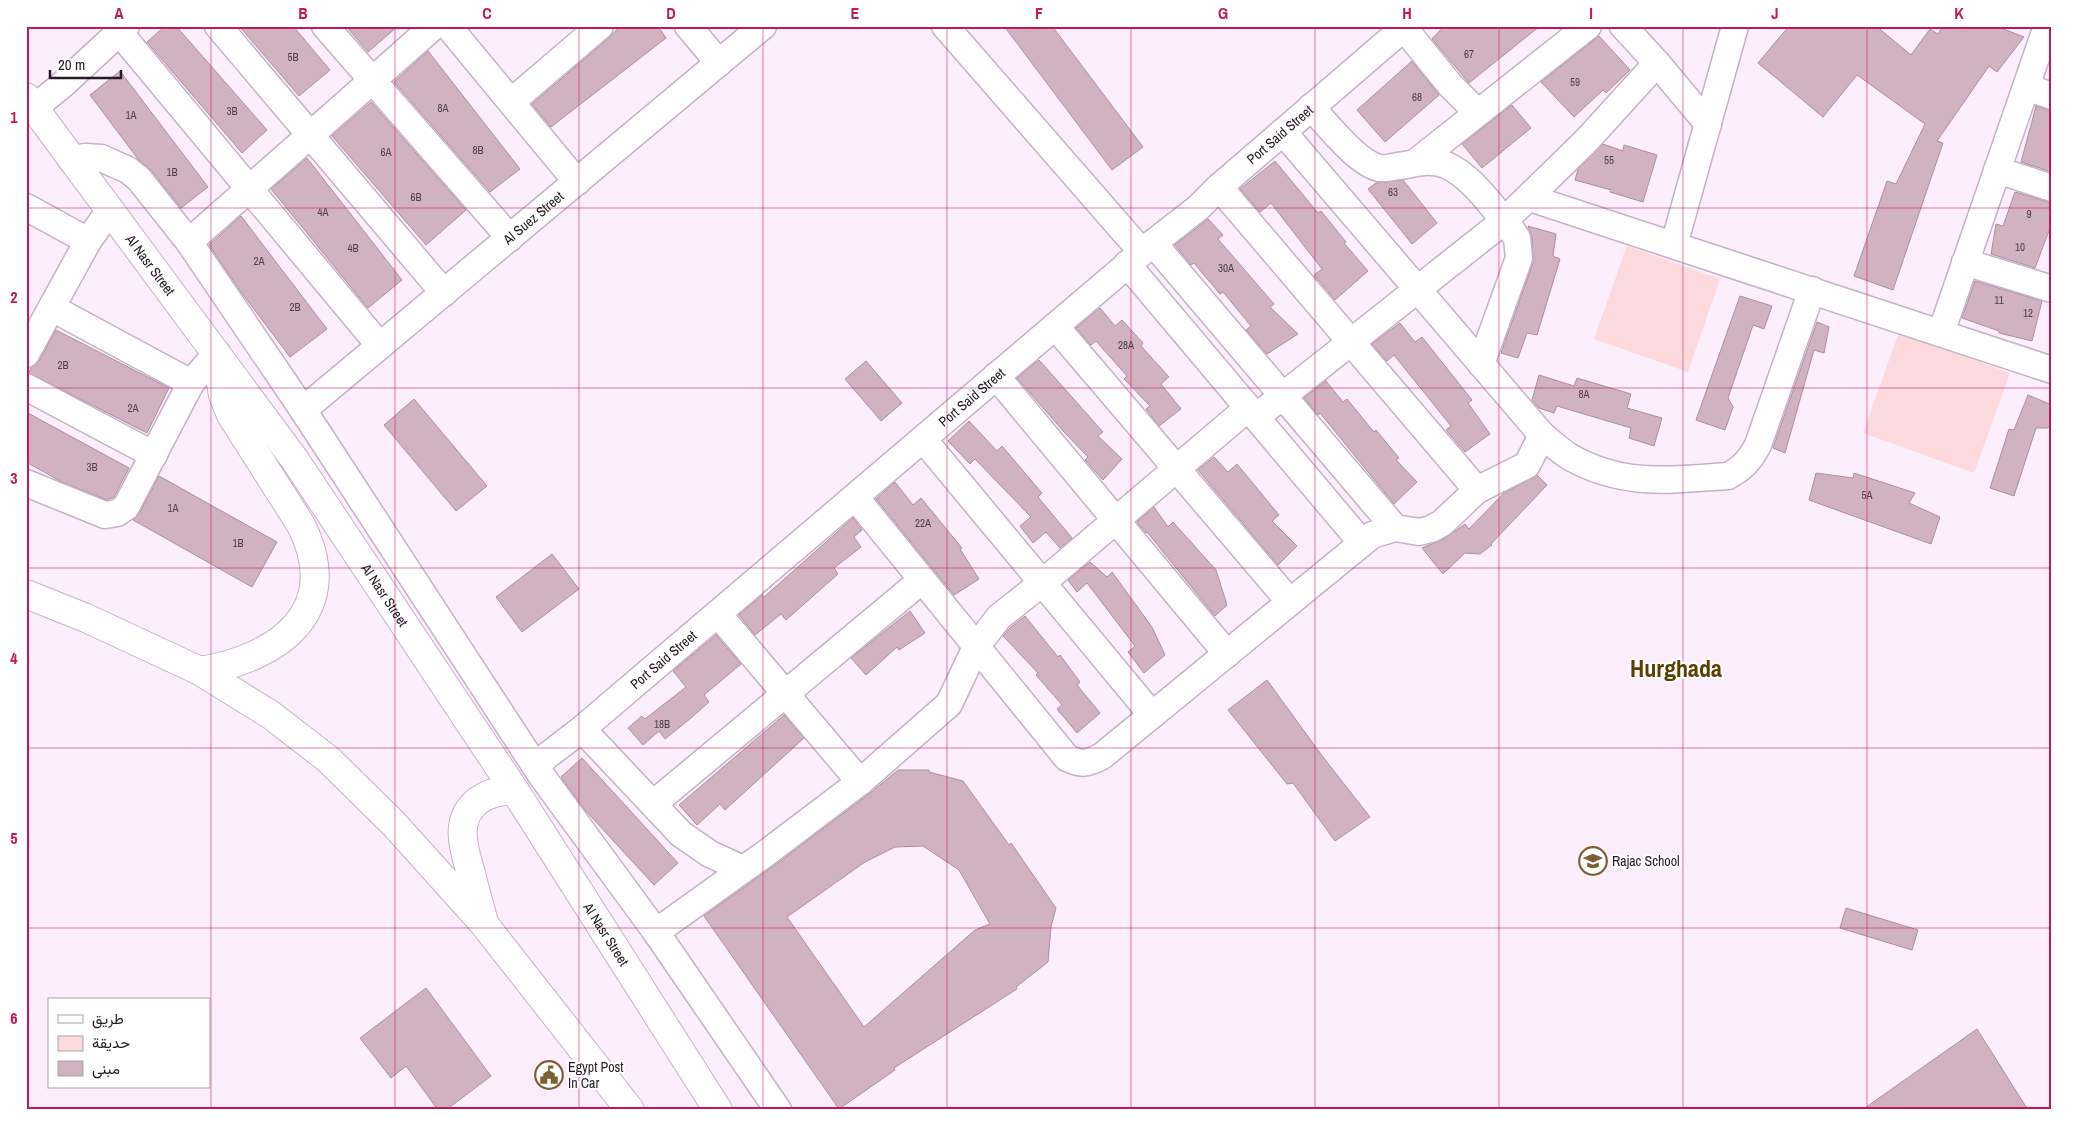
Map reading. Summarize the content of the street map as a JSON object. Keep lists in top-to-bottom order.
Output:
{
  "streets": {
    "main road": ["Al Nasr Street"],
    "street": ["Port Said Street", "Al Suez Street"]
  },
  "districts": ["Hurghada"],
  "places": {
    "school or university": ["Rajac School"],
    "public building": ["Egypt Post In Car"]
  },
  "house_numbers": [
    "67",
    "5B",
    "59",
    "68",
    "8A",
    "3B",
    "1A",
    "8B",
    "6A",
    "55",
    "1B",
    "63",
    "6B",
    "4A",
    "9",
    "10",
    "4B",
    "2A",
    "30A",
    "11",
    "2B",
    "12",
    "28A",
    "2B",
    "8A",
    "2A",
    "3B",
    "5A",
    "1A",
    "22A",
    "1B",
    "18B"
  ],
  "legend": ["طريق", "حديقة", "مبنى"],
  "scale_bar": "20 m",
  "grid": {
    "columns": [
      "A",
      "B",
      "C",
      "D",
      "E",
      "F",
      "G",
      "H",
      "I",
      "J",
      "K"
    ],
    "rows": [
      "1",
      "2",
      "3",
      "4",
      "5",
      "6"
    ]
  }
}
